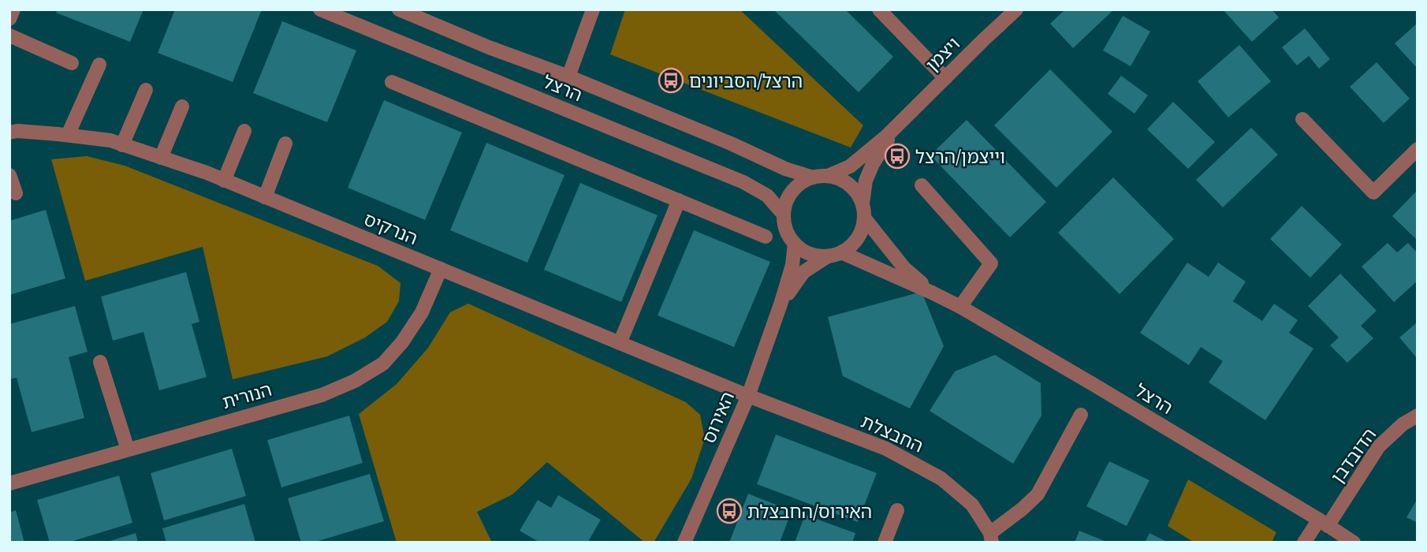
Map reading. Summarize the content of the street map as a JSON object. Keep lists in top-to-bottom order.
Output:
{
  "streets": {
    "street": [
      "ויצמן",
      "הרצל",
      "הנרקיס",
      "הנורית",
      "האירוס",
      "החבצלת",
      "הדובדבן"
    ]
  },
  "crossings": [
    ["ויצמן", "הרצל"],
    ["ויצמן", "האירוס"],
    ["הרצל", "האירוס"],
    ["הרצל", "הדובדבן"],
    ["הנרקיס", "הנורית"],
    ["הנרקיס", "האירוס"],
    ["הנרקיס", "החבצלת"],
    ["האירוס", "החבצלת"]
  ],
  "places": {
    "bus stop": ["הרצל/הסביונים", "וייצמן/הרצל", "האירוס/החבצלת"]
  }
}
